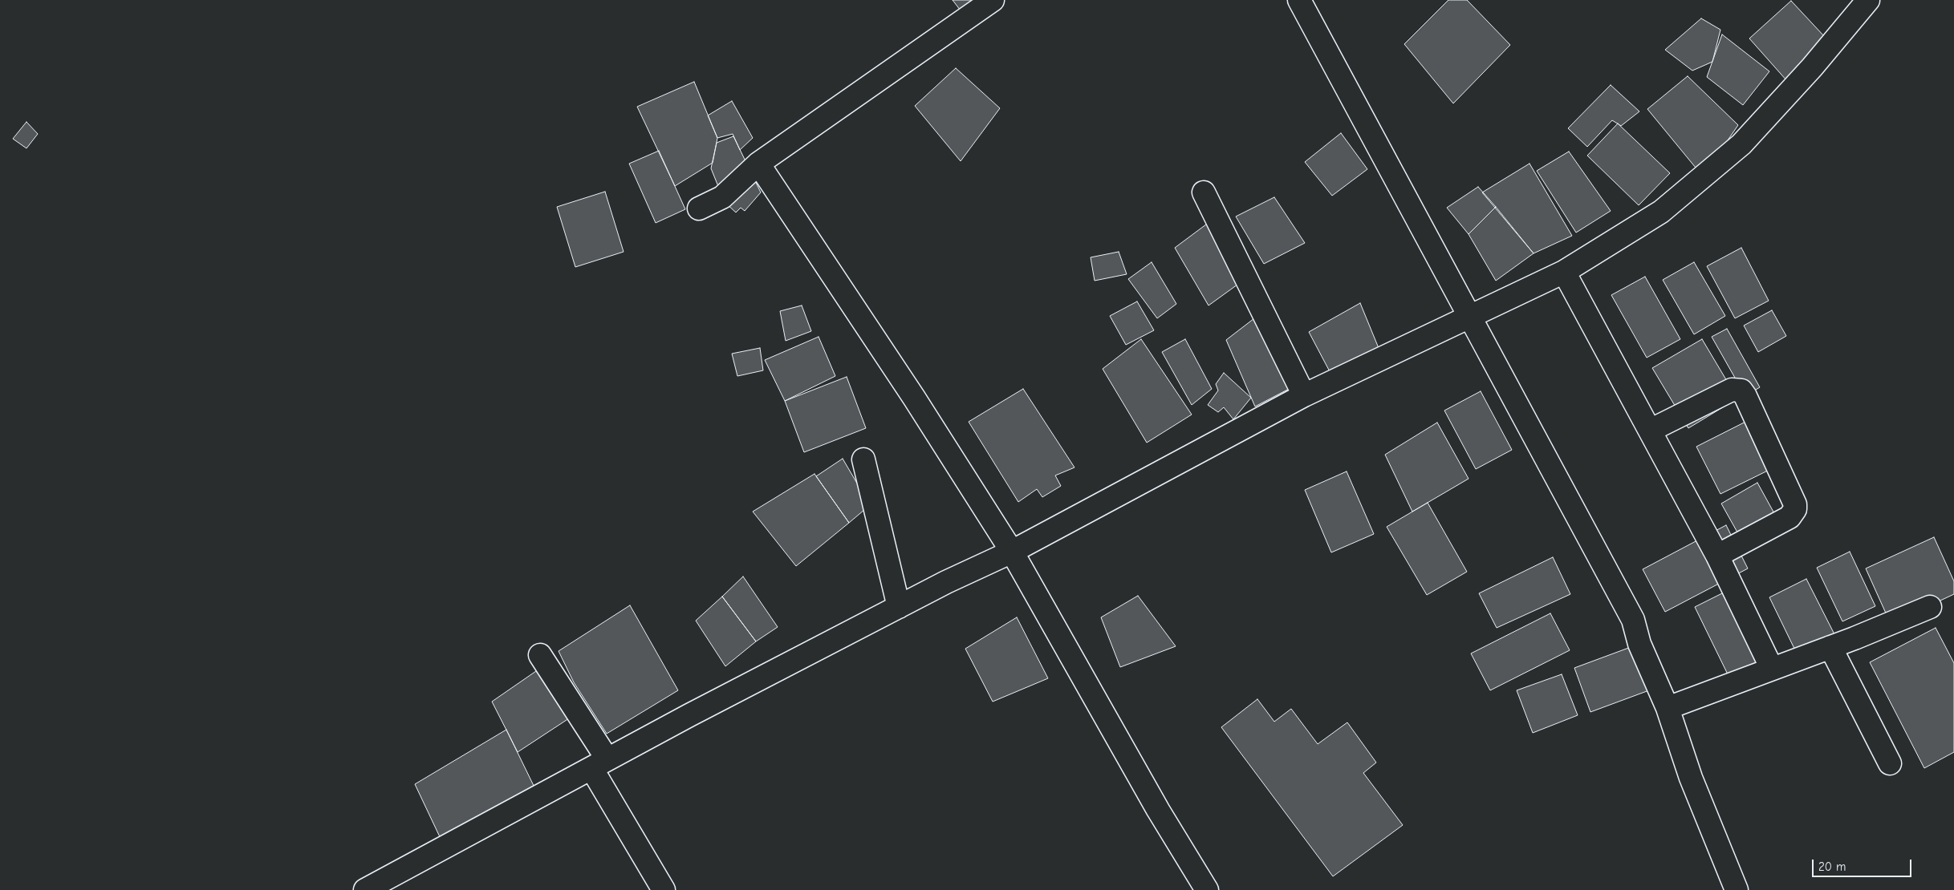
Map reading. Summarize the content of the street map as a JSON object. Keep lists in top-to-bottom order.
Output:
{
  "scale_bar": "20 m"
}
